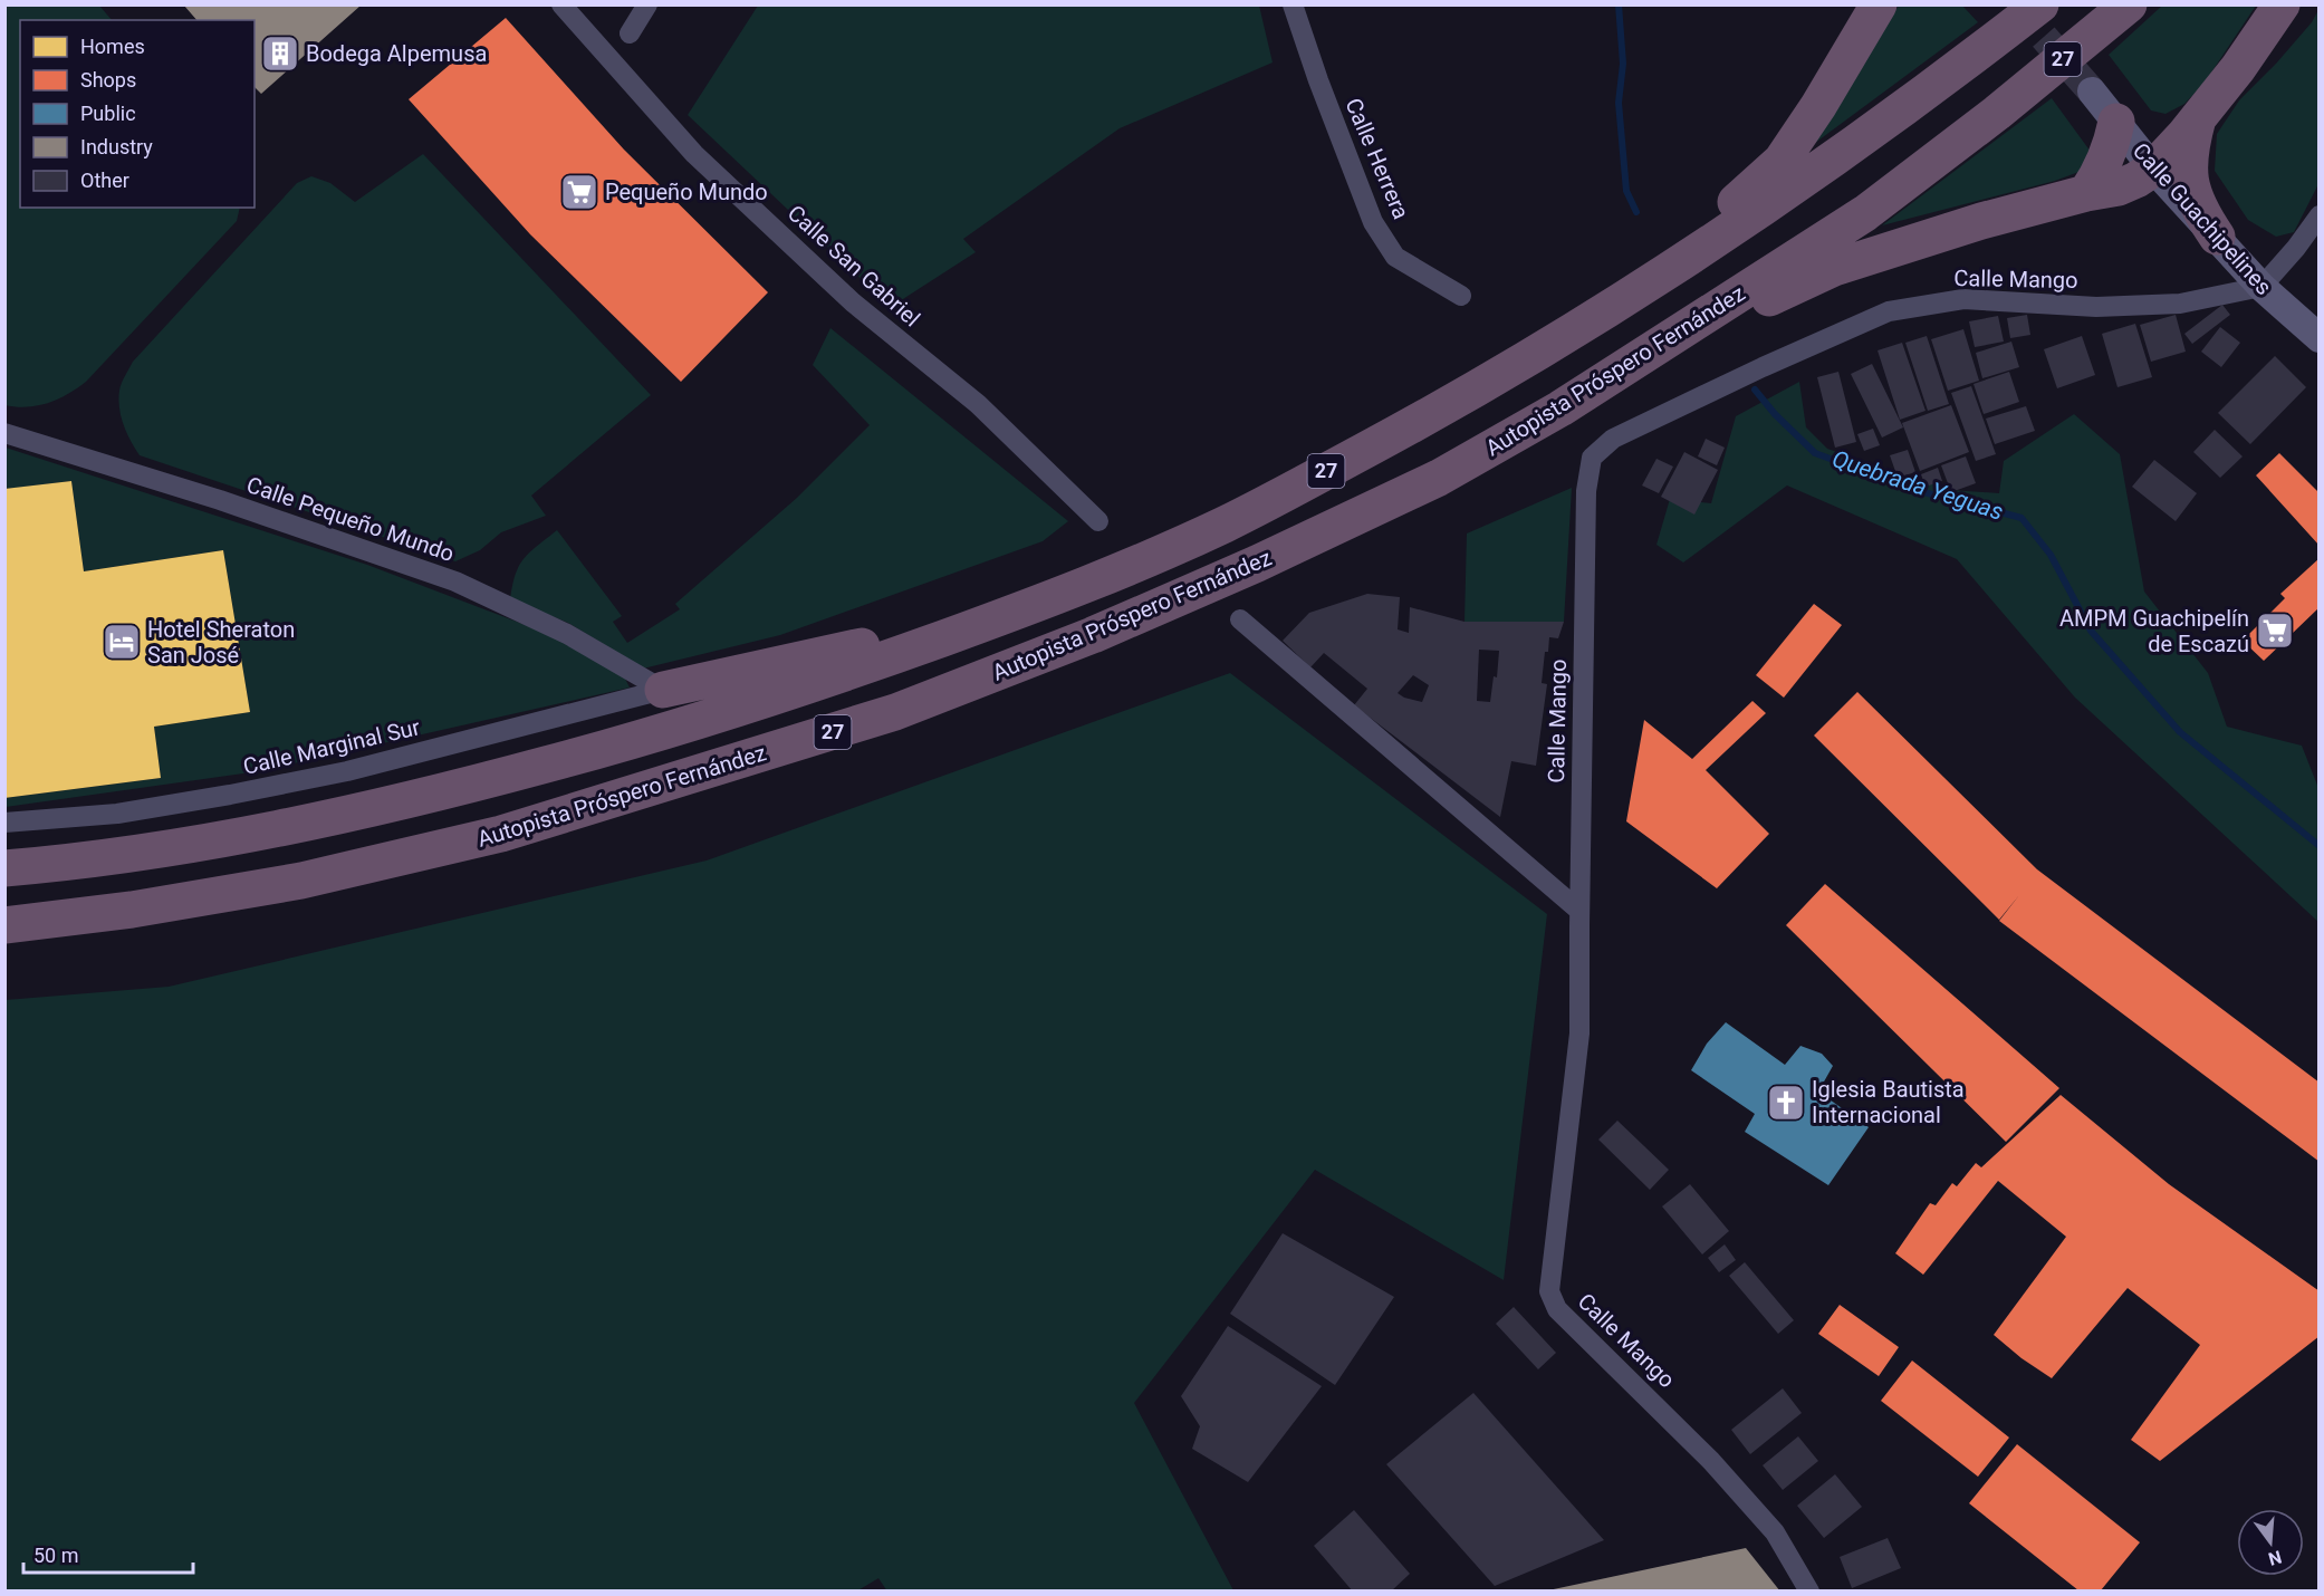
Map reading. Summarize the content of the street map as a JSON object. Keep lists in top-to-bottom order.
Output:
{
  "streets": {
    "highway": ["27", "Autopista Próspero Fernández"],
    "street": [
      "Calle Herrera",
      "Calle Guachipelines",
      "Calle San Gabriel",
      "Calle Mango",
      "Calle Pequeño Mundo",
      "Calle Marginal Sur"
    ]
  },
  "crossings": [
    ["Calle Guachipelines", "Calle Mango"],
    ["Calle Pequeño Mundo", "Calle Marginal Sur"]
  ],
  "water": ["Quebrada Yeguas"],
  "places": {
    "building": ["Bodega Alpemusa"],
    "supermarket": ["Pequeño Mundo", "AMPM Guachipelín de Escazú"],
    "hotel": ["Hotel Sheraton San José"],
    "church": ["Iglesia Bautista Internacional"]
  },
  "legend": [
    "Homes",
    "Shops",
    "Public",
    "Industry",
    "Other"
  ],
  "scale_bar": "50 m",
  "north": "bottom"
}
